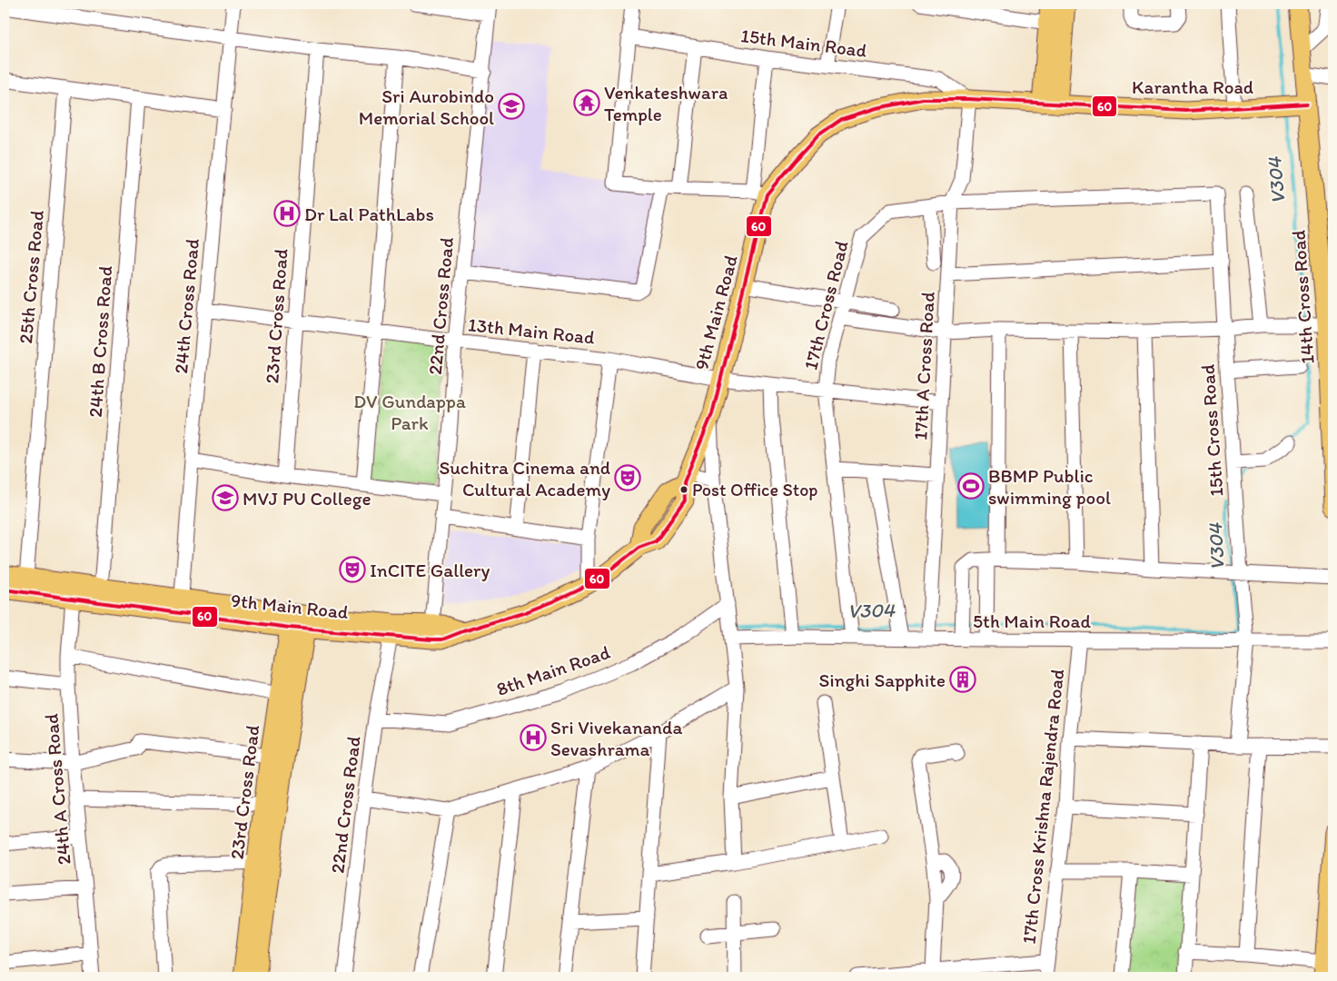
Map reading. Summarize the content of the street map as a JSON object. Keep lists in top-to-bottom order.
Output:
{
  "streets": {
    "main road": [
      "Karantha Road",
      "14th Cross Road",
      "9th Main Road",
      "23rd Cross Road"
    ],
    "street": [
      "15th Main Road",
      "25th Cross Road",
      "17th Cross Road",
      "24th Cross Road",
      "22nd Cross Road",
      "13th Main Road",
      "24th B Cross Road",
      "17th A Cross Road",
      "15th Cross Road",
      "5th Main Road",
      "8th Main Road",
      "24th A Cross Road",
      "17th Cross Krishna Rajendra Road"
    ]
  },
  "crossings": [
    ["15th Main Road", "9th Main Road"],
    ["15th Main Road", "17th A Cross Road"],
    ["Karantha Road", "14th Cross Road"],
    ["Karantha Road", "9th Main Road"],
    ["25th Cross Road", "9th Main Road"],
    ["17th Cross Road", "13th Main Road"],
    ["17th Cross Road", "17th A Cross Road"],
    ["17th Cross Road", "15th Cross Road"],
    ["17th Cross Road", "5th Main Road"],
    ["24th Cross Road", "9th Main Road"],
    ["24th Cross Road", "13th Main Road"],
    ["22nd Cross Road", "9th Main Road"],
    ["22nd Cross Road", "13th Main Road"],
    ["22nd Cross Road", "8th Main Road"],
    ["9th Main Road", "23rd Cross Road"],
    ["9th Main Road", "13th Main Road"],
    ["9th Main Road", "24th B Cross Road"],
    ["9th Main Road", "17th A Cross Road"],
    ["9th Main Road", "24th A Cross Road"],
    ["23rd Cross Road", "13th Main Road"],
    ["13th Main Road", "17th A Cross Road"],
    ["17th A Cross Road", "5th Main Road"],
    ["15th Cross Road", "5th Main Road"],
    ["5th Main Road", "17th Cross Krishna Rajendra Road"]
  ],
  "water": ["V304"],
  "parks": ["DV Gundappa Park"],
  "places": {
    "temple": ["Venkateshwara Temple"],
    "school or university": ["Sri Aurobindo Memorial School", "MVJ PU College"],
    "hospital": ["Dr Lal PathLabs", "Sri Vivekananda Sevashrama"],
    "theatre": ["Suchitra Cinema and Cultural Academy", "InCITE Gallery"],
    "sports": ["BBMP Public swimming pool"],
    "other": ["Post Office Stop"],
    "building": ["Singhi Sapphite"]
  },
  "lines": ["transit line 60"]
}
